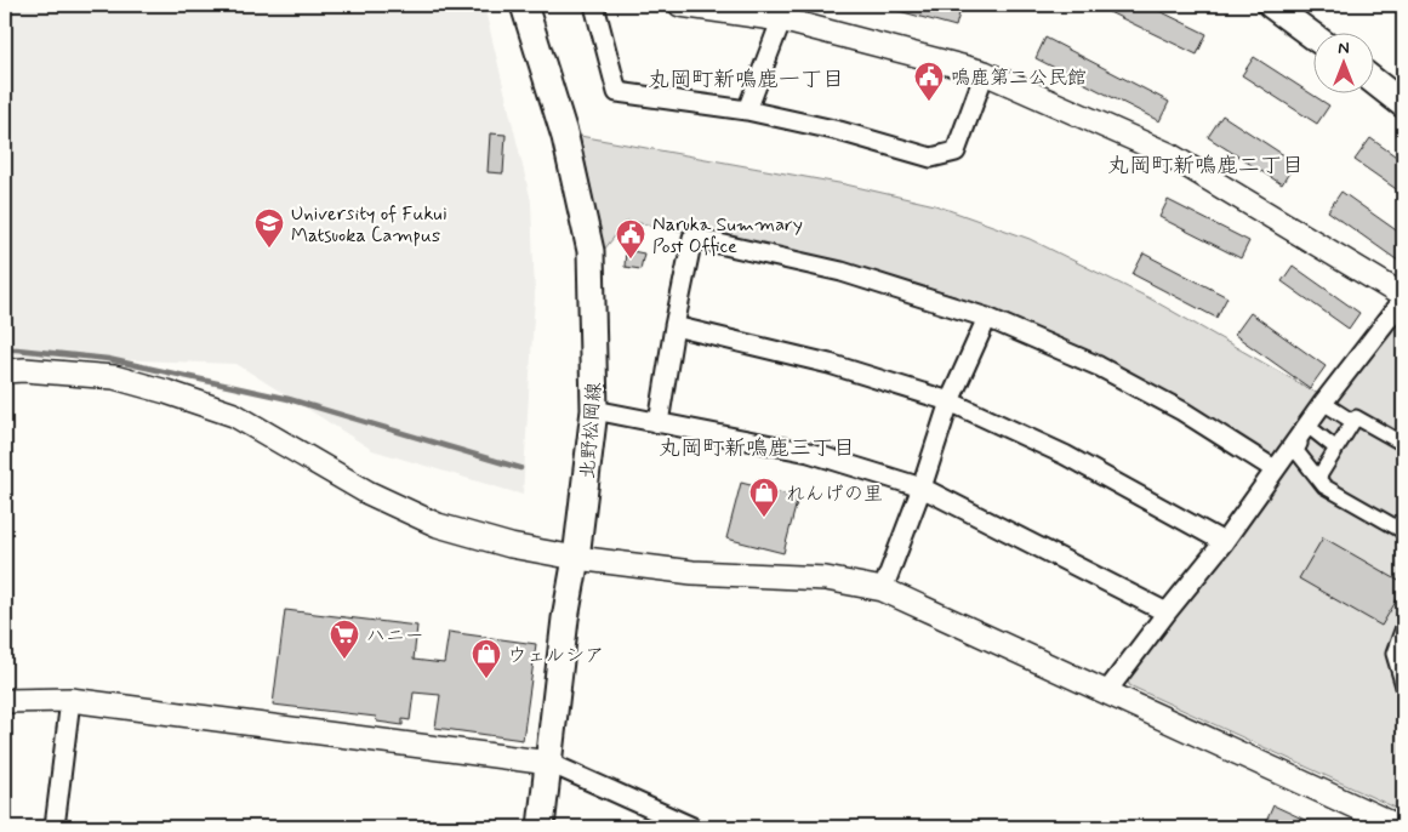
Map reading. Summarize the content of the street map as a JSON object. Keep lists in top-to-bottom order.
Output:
{
  "streets": {
    "main road": ["北野松岡線"]
  },
  "districts": ["丸岡町新鳴鹿一丁目", "丸岡町新鳴鹿二丁目", "丸岡町新鳴鹿三丁目"],
  "places": {
    "public building": ["鳴鹿第二公民館", "Naruka Summary Post Office"],
    "school or university": ["University of Fukui Matsuoka Campus"],
    "shop": ["れんげの里", "ウェルシア"],
    "supermarket": ["ハニー"]
  },
  "north": "top"
}
